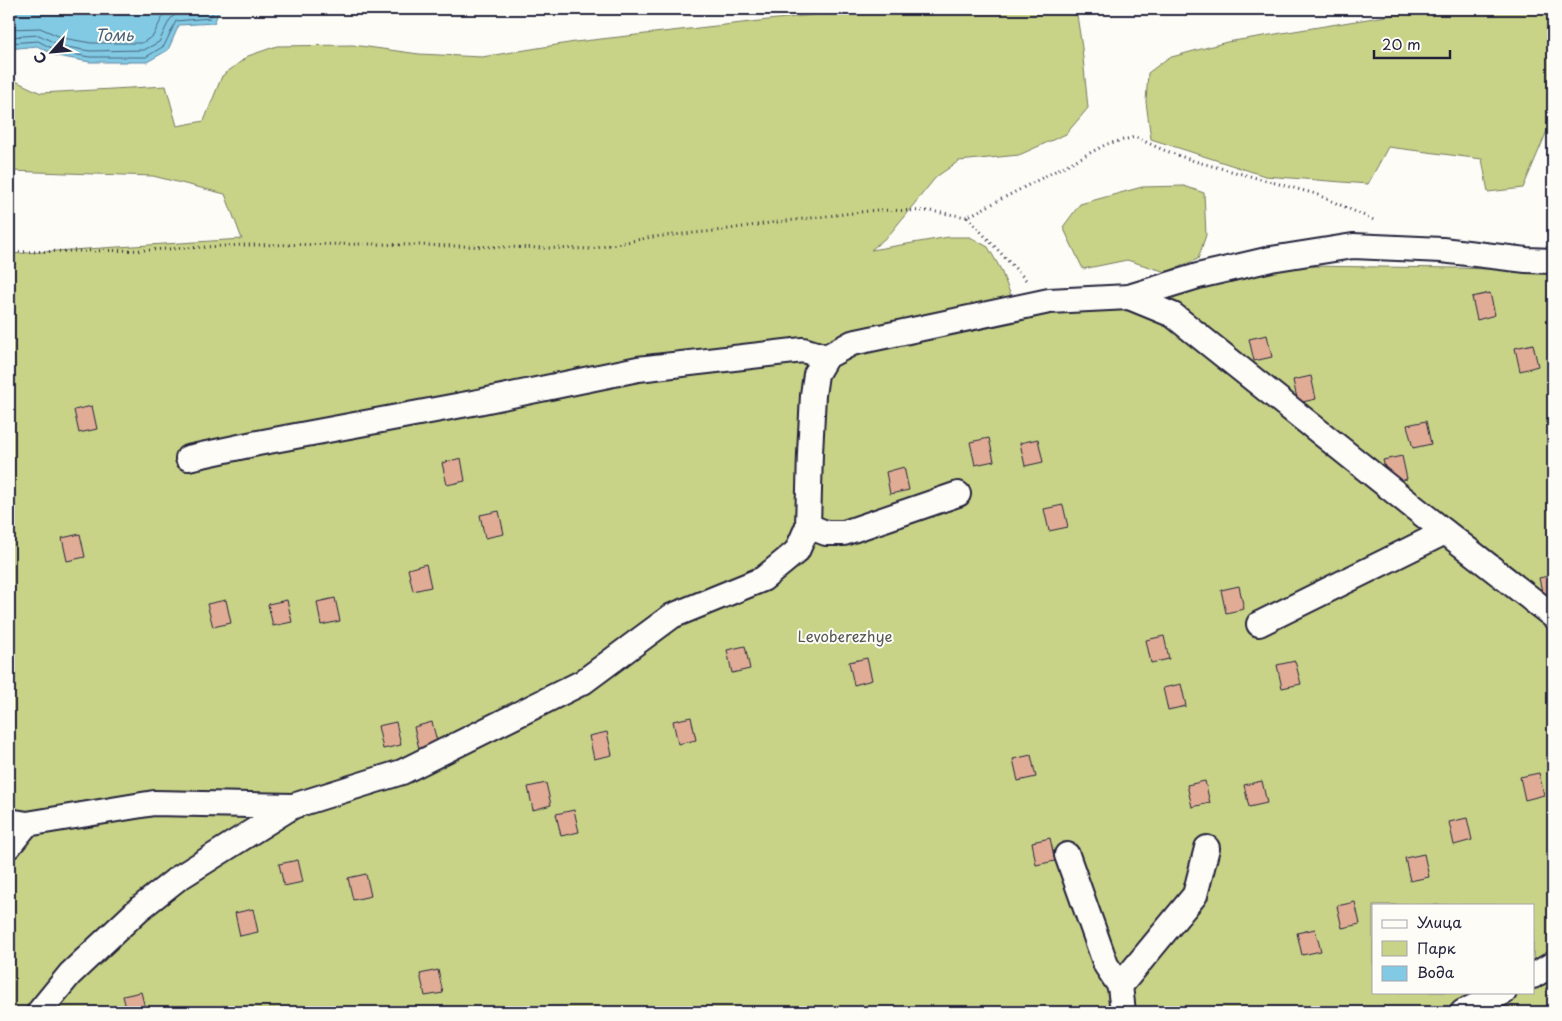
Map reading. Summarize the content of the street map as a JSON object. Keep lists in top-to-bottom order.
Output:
{
  "water": ["Томь"],
  "parks": ["Levoberezhye"],
  "legend": ["Улица", "Парк", "Вода"],
  "scale_bar": "20 m",
  "north": "bottom left"
}
